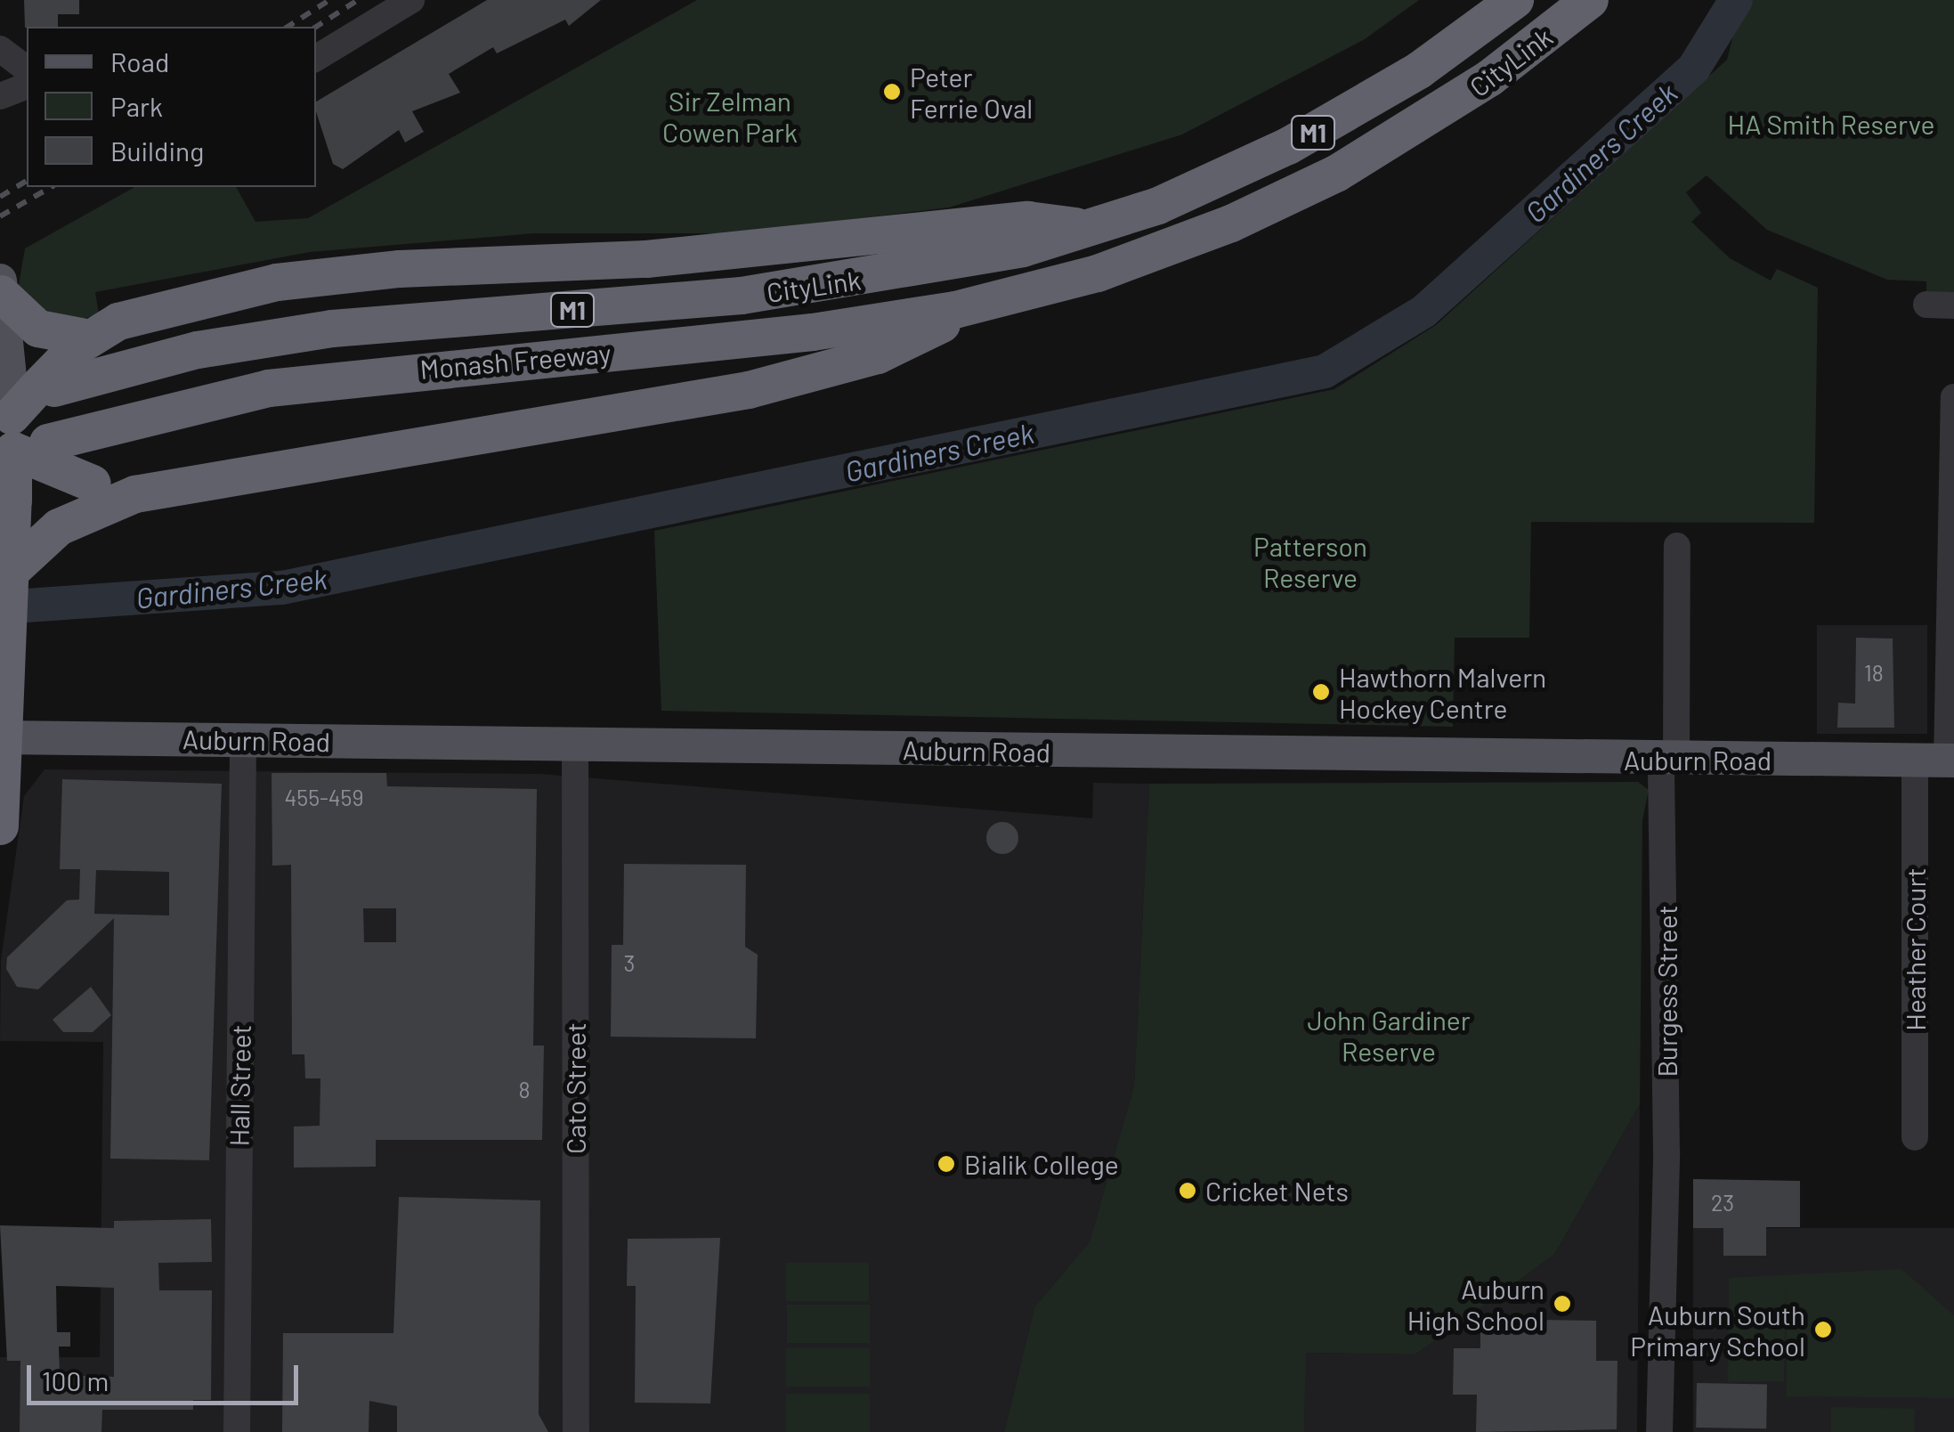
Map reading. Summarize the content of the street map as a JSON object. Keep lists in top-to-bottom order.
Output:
{
  "streets": {
    "highway": ["CityLink", "M1", "Monash Freeway"],
    "main road": ["Auburn Road"],
    "street": [
      "Heather Court",
      "Burgess Street",
      "Hall Street",
      "Cato Street"
    ]
  },
  "crossings": [
    ["CityLink", "Monash Freeway"],
    ["Auburn Road", "Heather Court"],
    ["Auburn Road", "Burgess Street"],
    ["Auburn Road", "Hall Street"],
    ["Auburn Road", "Cato Street"]
  ],
  "water": ["Gardiners Creek"],
  "parks": [
    "Sir Zelman Cowen Park",
    "HA Smith Reserve",
    "Patterson Reserve",
    "John Gardiner Reserve"
  ],
  "places": [
    "Peter Ferrie Oval",
    "Hawthorn Malvern Hockey Centre",
    "Bialik College",
    "Cricket Nets",
    "Auburn High School",
    "Auburn South Primary School"
  ],
  "house_numbers": [
    "18",
    "455-459",
    "3",
    "8",
    "23"
  ],
  "legend": ["Road", "Park", "Building"],
  "scale_bar": "100 m"
}
